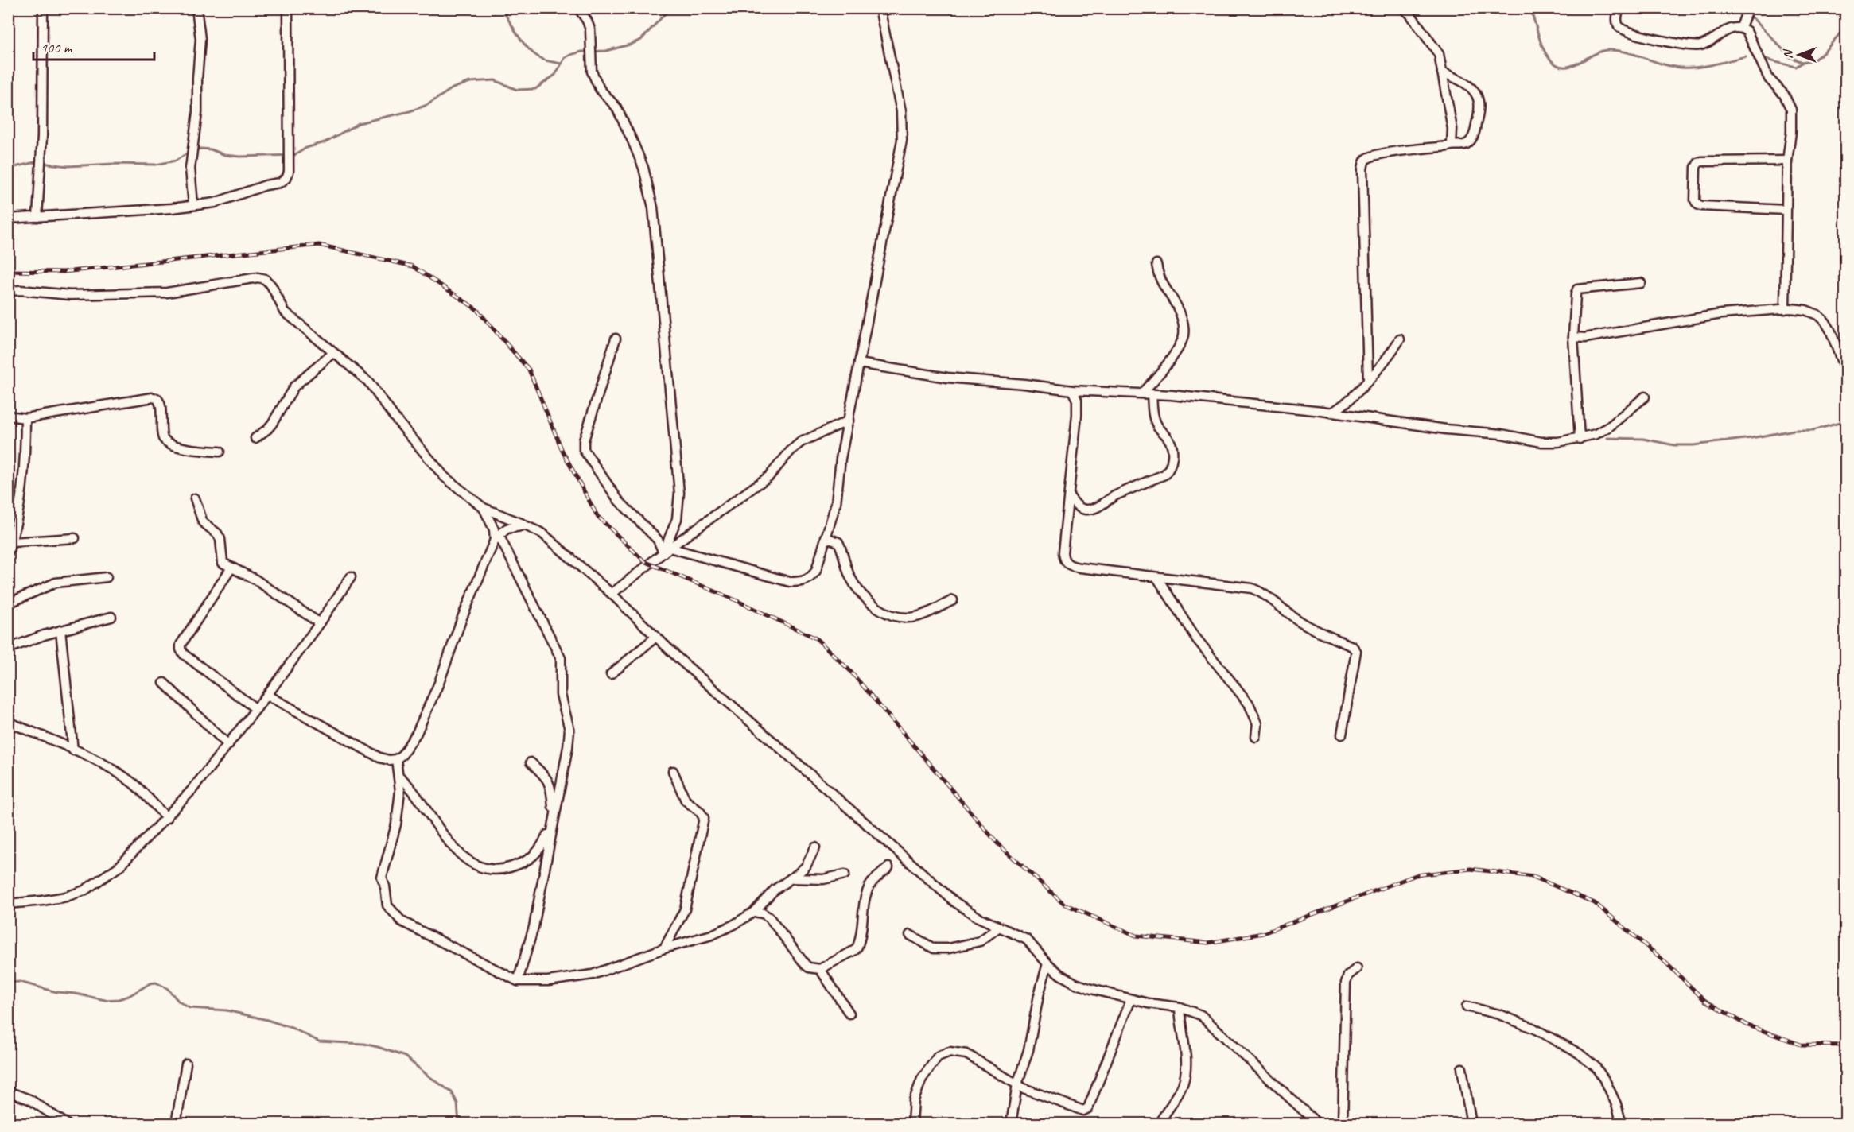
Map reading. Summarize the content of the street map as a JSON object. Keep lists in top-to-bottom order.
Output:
{
  "scale_bar": "100 m",
  "north": "left"
}
